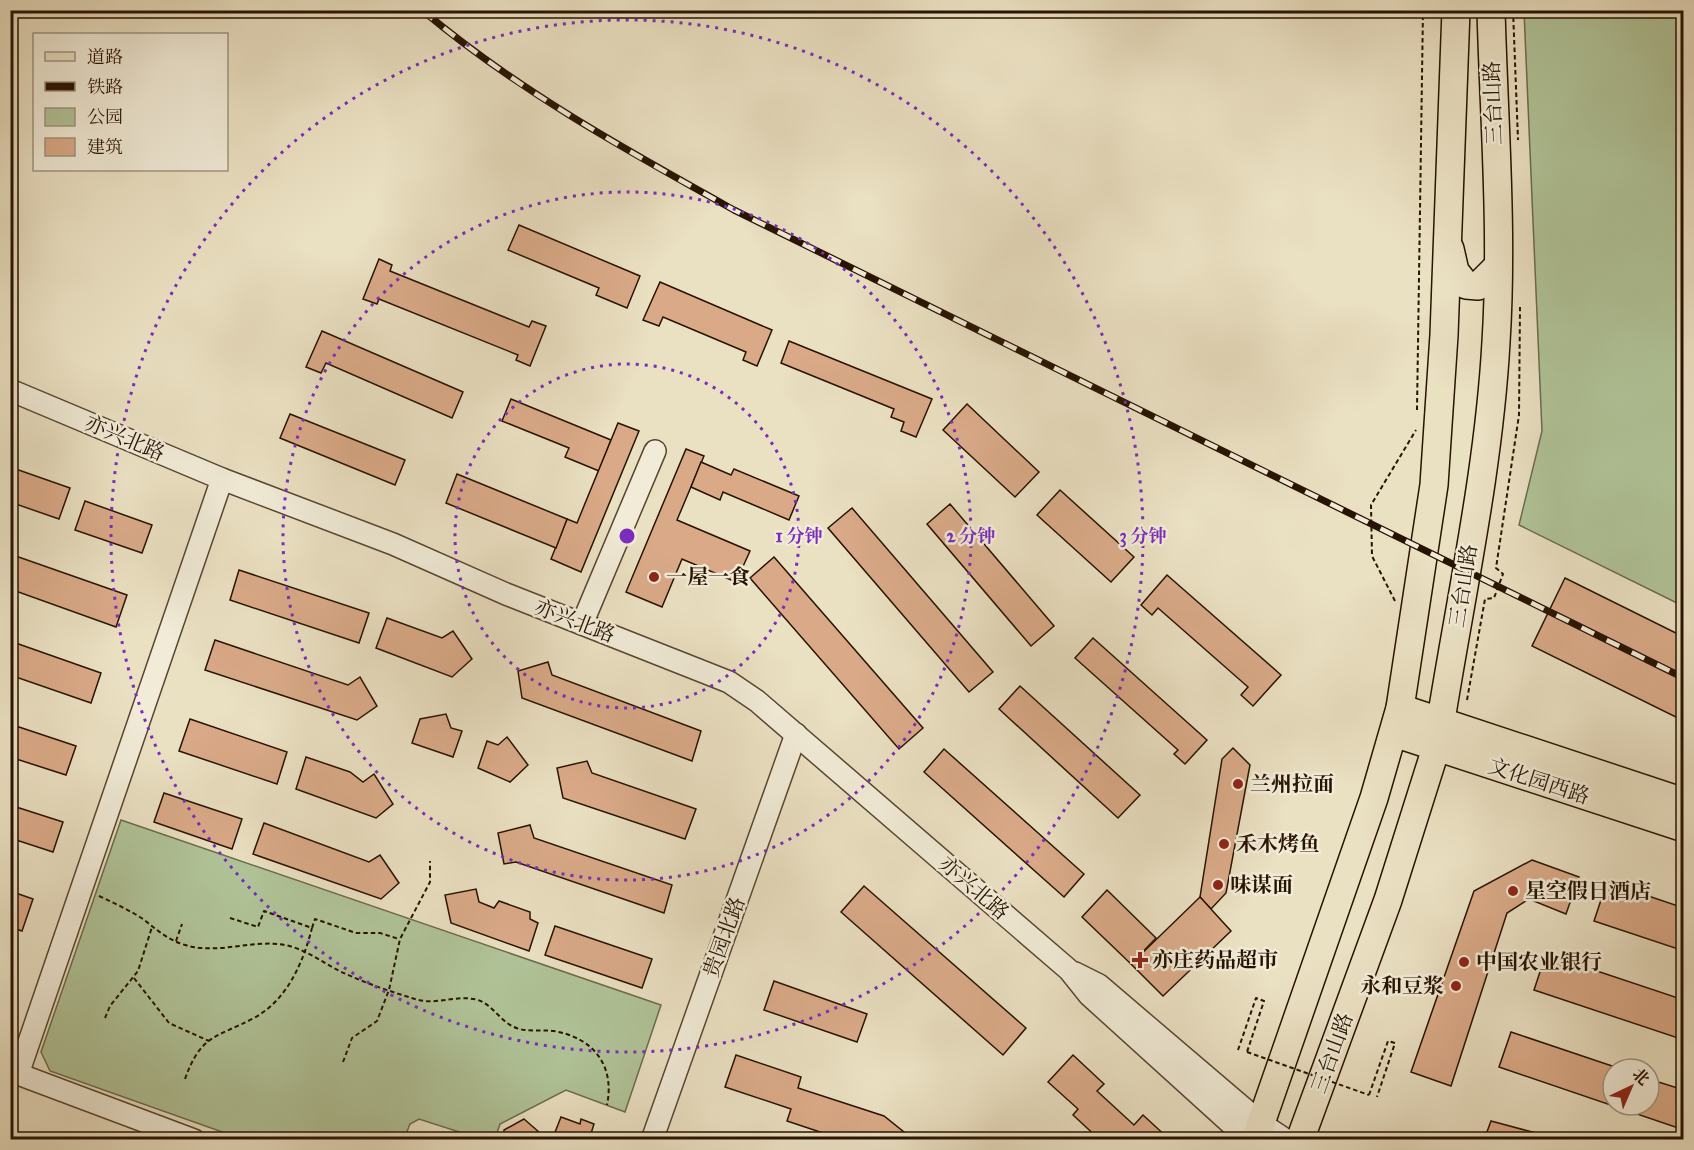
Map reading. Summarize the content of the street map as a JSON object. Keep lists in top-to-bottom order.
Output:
{
  "streets": {
    "main road": ["三台山路", "文化园西路"],
    "street": ["亦兴北路", "贵园北路"]
  },
  "crossings": [
    ["三台山路", "亦兴北路"],
    ["三台山路", "文化园西路"],
    ["亦兴北路", "贵园北路"]
  ],
  "places": {
    "other": [
      "一屋一食",
      "兰州拉面",
      "禾木烤鱼",
      "味谋面",
      "星空假日酒店",
      "中国农业银行",
      "永和豆浆"
    ],
    "health": ["亦庄药品超市"]
  },
  "legend": [
    "道路",
    "铁路",
    "公园",
    "建筑"
  ],
  "north": "top right",
  "rings": ["1 分钟", "2 分钟", "3 分钟"]
}
